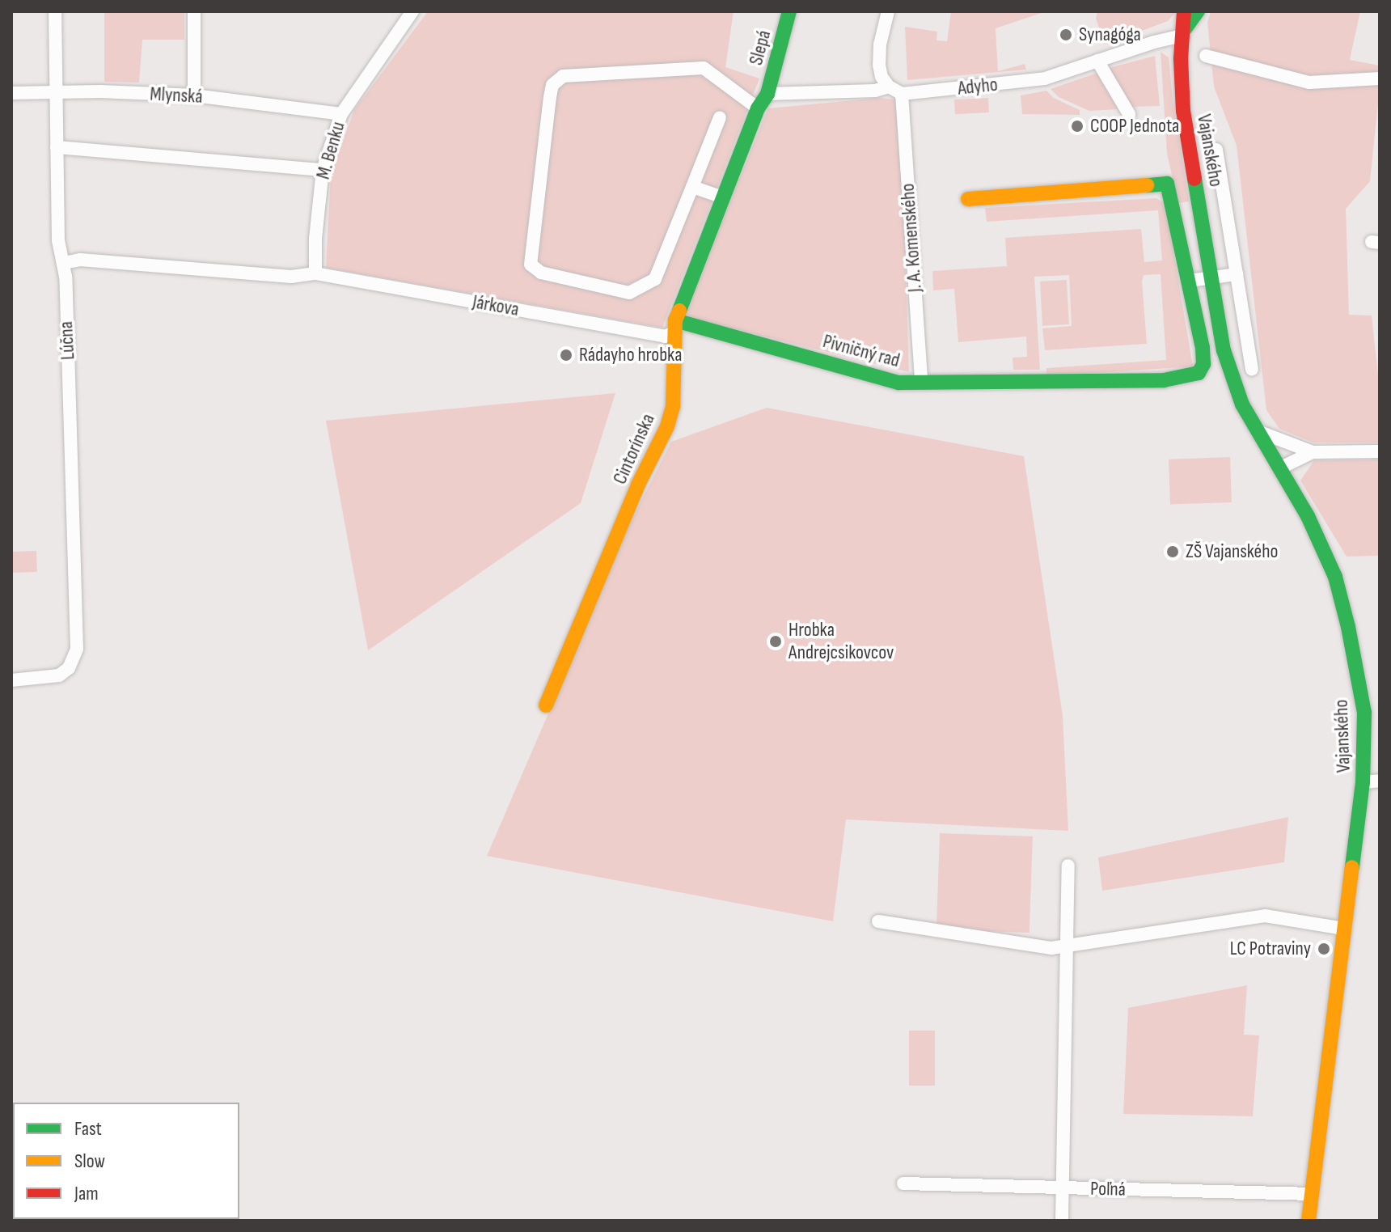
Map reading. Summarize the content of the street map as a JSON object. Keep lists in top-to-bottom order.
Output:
{
  "streets": {
    "street": [
      "Slepá",
      "Adyho",
      "Mlynská",
      "M. Benku",
      "Vajanského",
      "J. A. Komenského",
      "Járkova",
      "Lúčna",
      "Pivničný rad",
      "Cintorínska",
      "Poľná"
    ]
  },
  "crossings": [
    ["Slepá", "Cintorínska"],
    ["Adyho", "Vajanského"],
    ["Adyho", "J. A. Komenského"],
    ["Mlynská", "M. Benku"],
    ["Mlynská", "Lúčna"],
    ["M. Benku", "Járkova"],
    ["Vajanského", "Poľná"],
    ["J. A. Komenského", "Pivničný rad"],
    ["Járkova", "Lúčna"],
    ["Járkova", "Pivničný rad"],
    ["Járkova", "Cintorínska"],
    ["Pivničný rad", "Cintorínska"]
  ],
  "places": [
    "Synagóga",
    "COOP Jednota",
    "Rádayho hrobka",
    "ZŠ Vajanského",
    "Hrobka Andrejcsikovcov",
    "LC Potraviny"
  ],
  "legend": ["Fast", "Slow", "Jam"]
}
